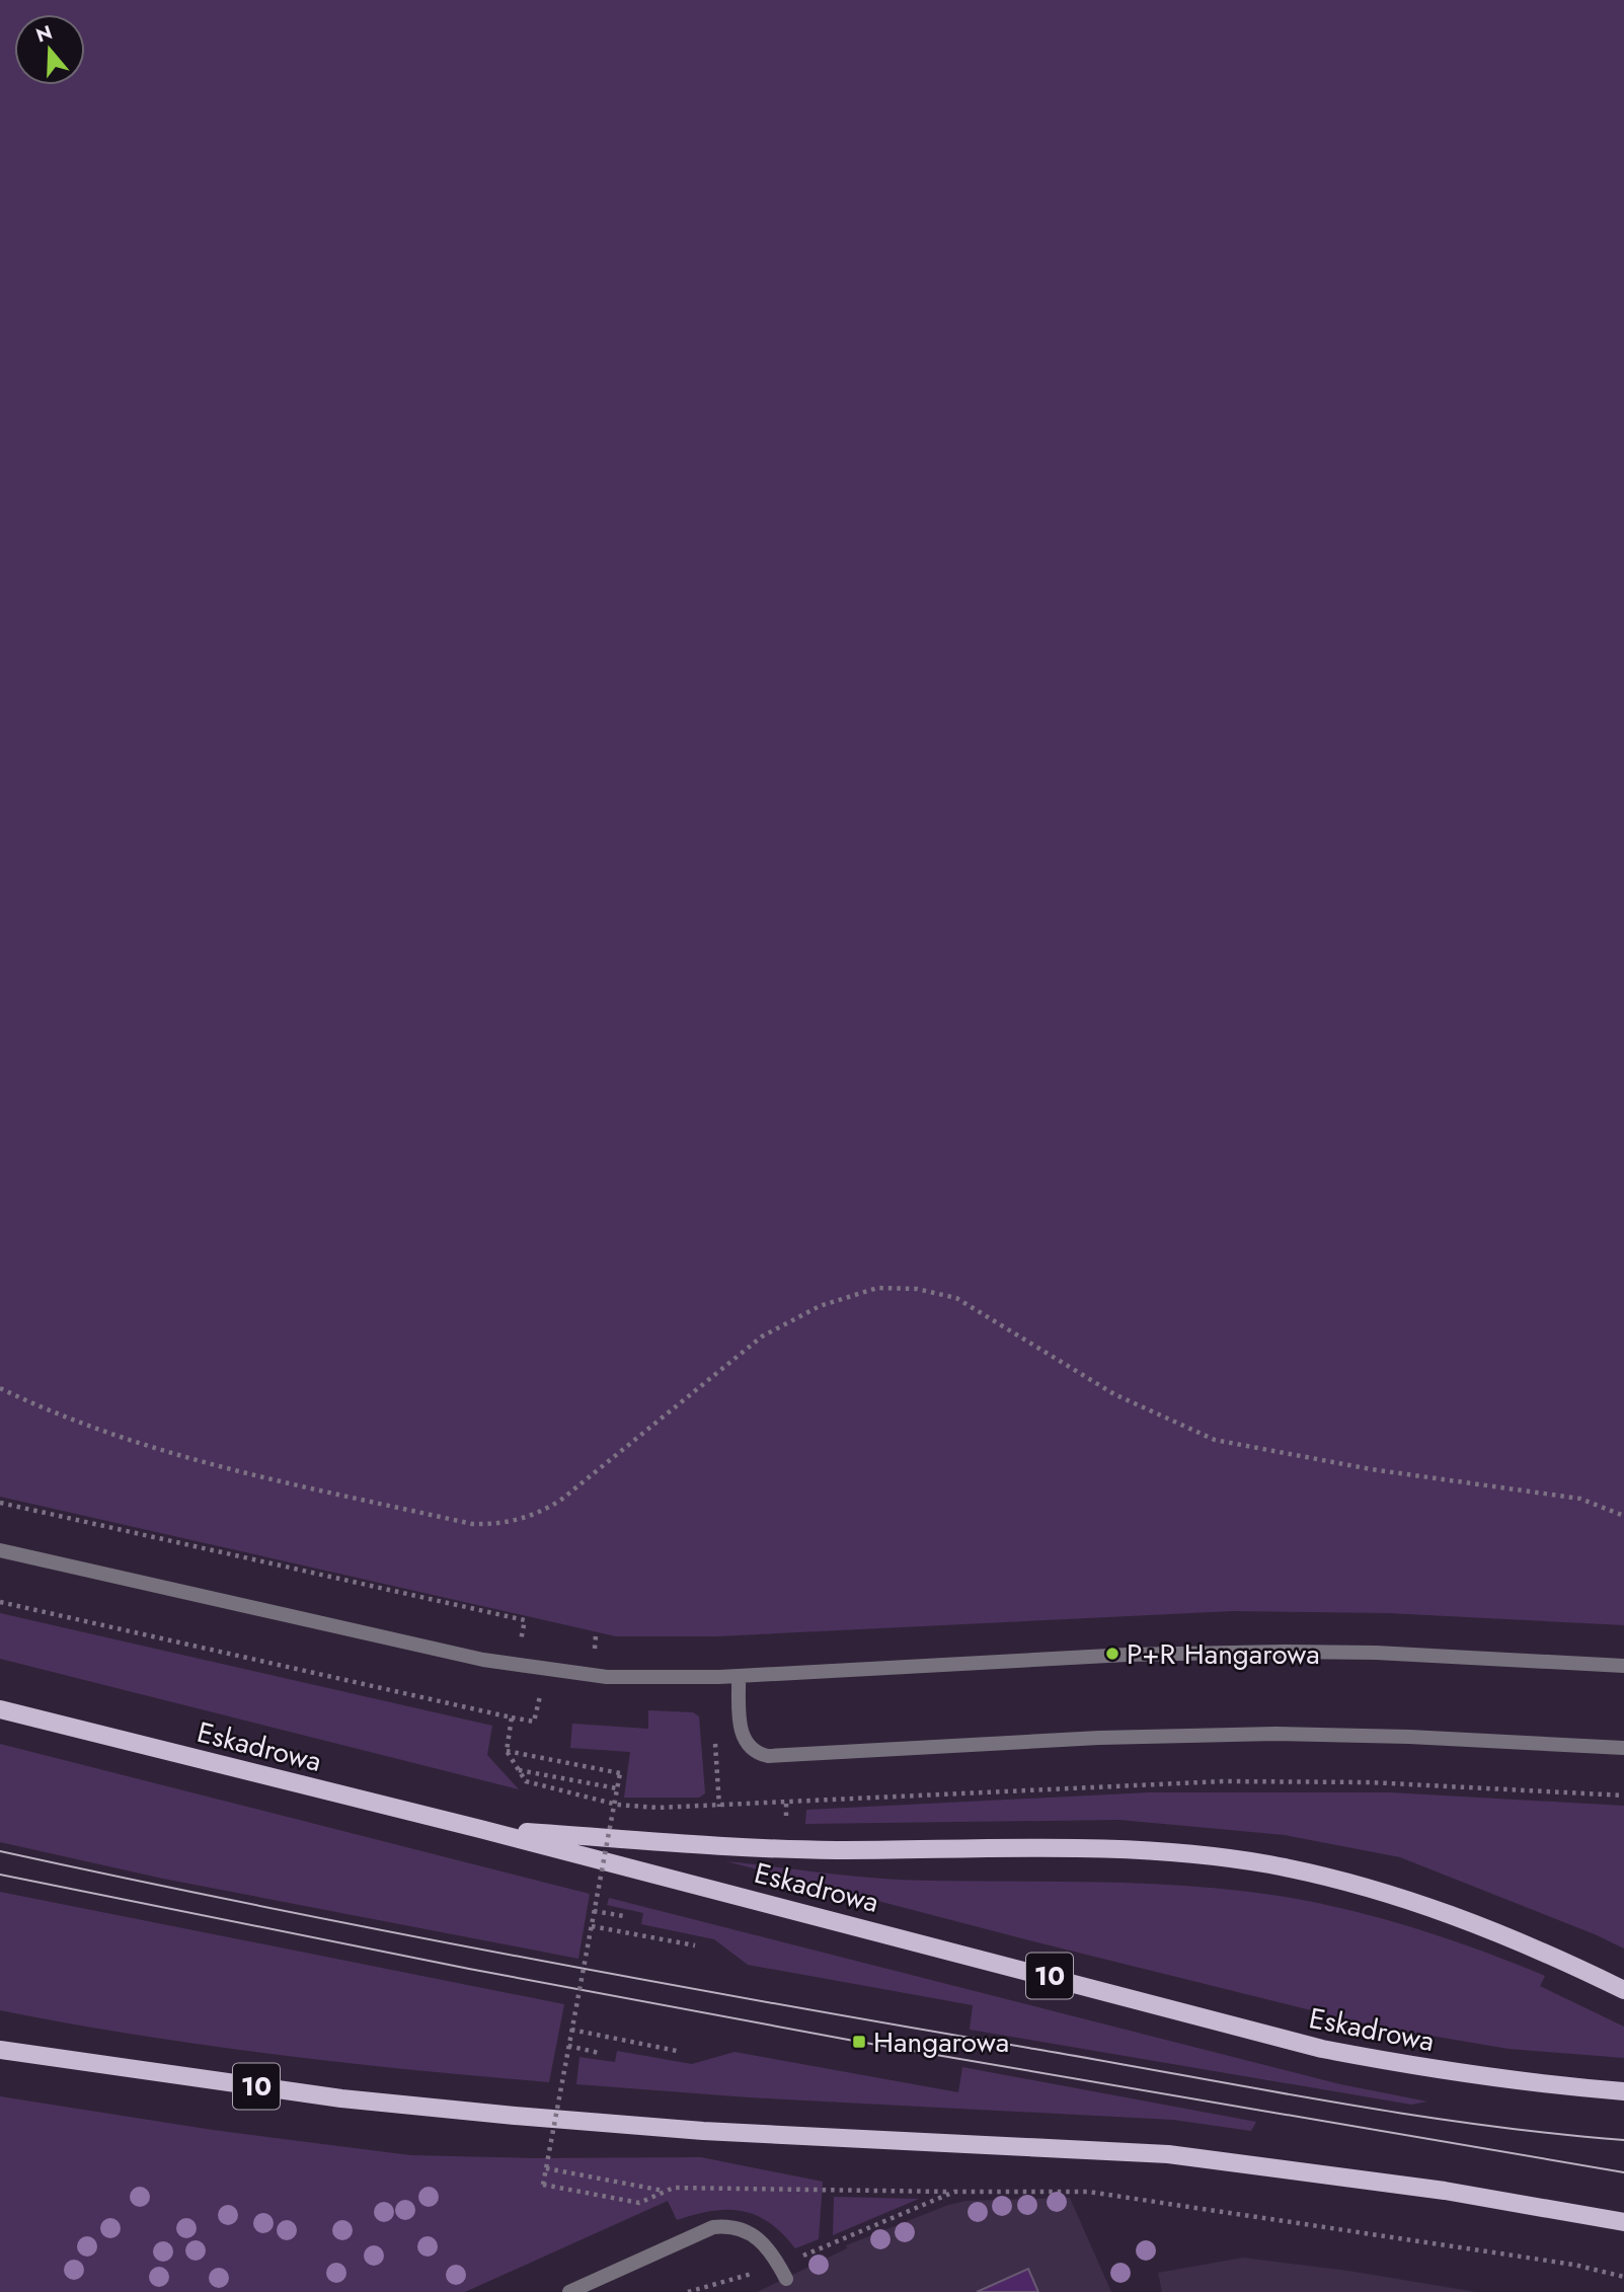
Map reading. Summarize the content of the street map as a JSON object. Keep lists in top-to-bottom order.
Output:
{
  "streets": {
    "main road": ["Eskadrowa", "10"]
  },
  "places": {
    "other": ["P+R Hangarowa"],
    "transit": ["Hangarowa"]
  },
  "north": "top"
}
